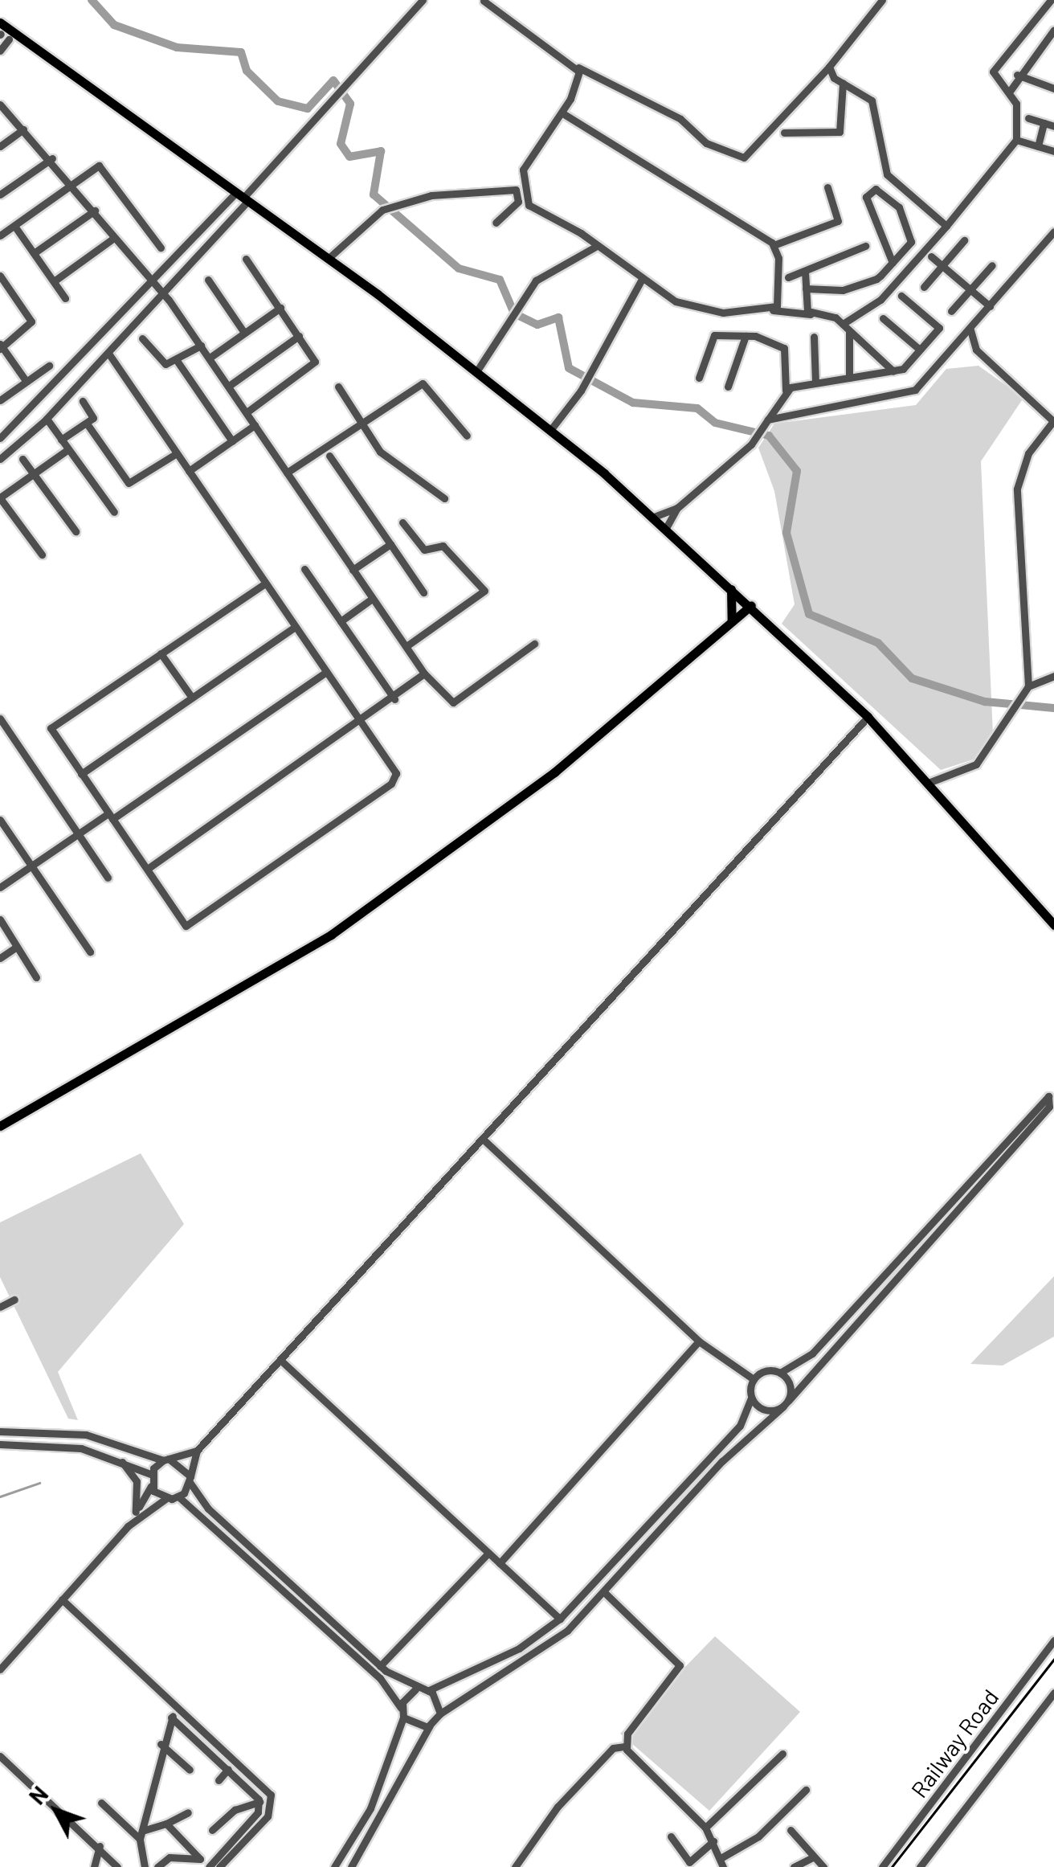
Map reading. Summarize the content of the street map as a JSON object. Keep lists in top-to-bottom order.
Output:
{
  "streets": {
    "street": ["Railway Road"]
  },
  "north": "top left"
}
